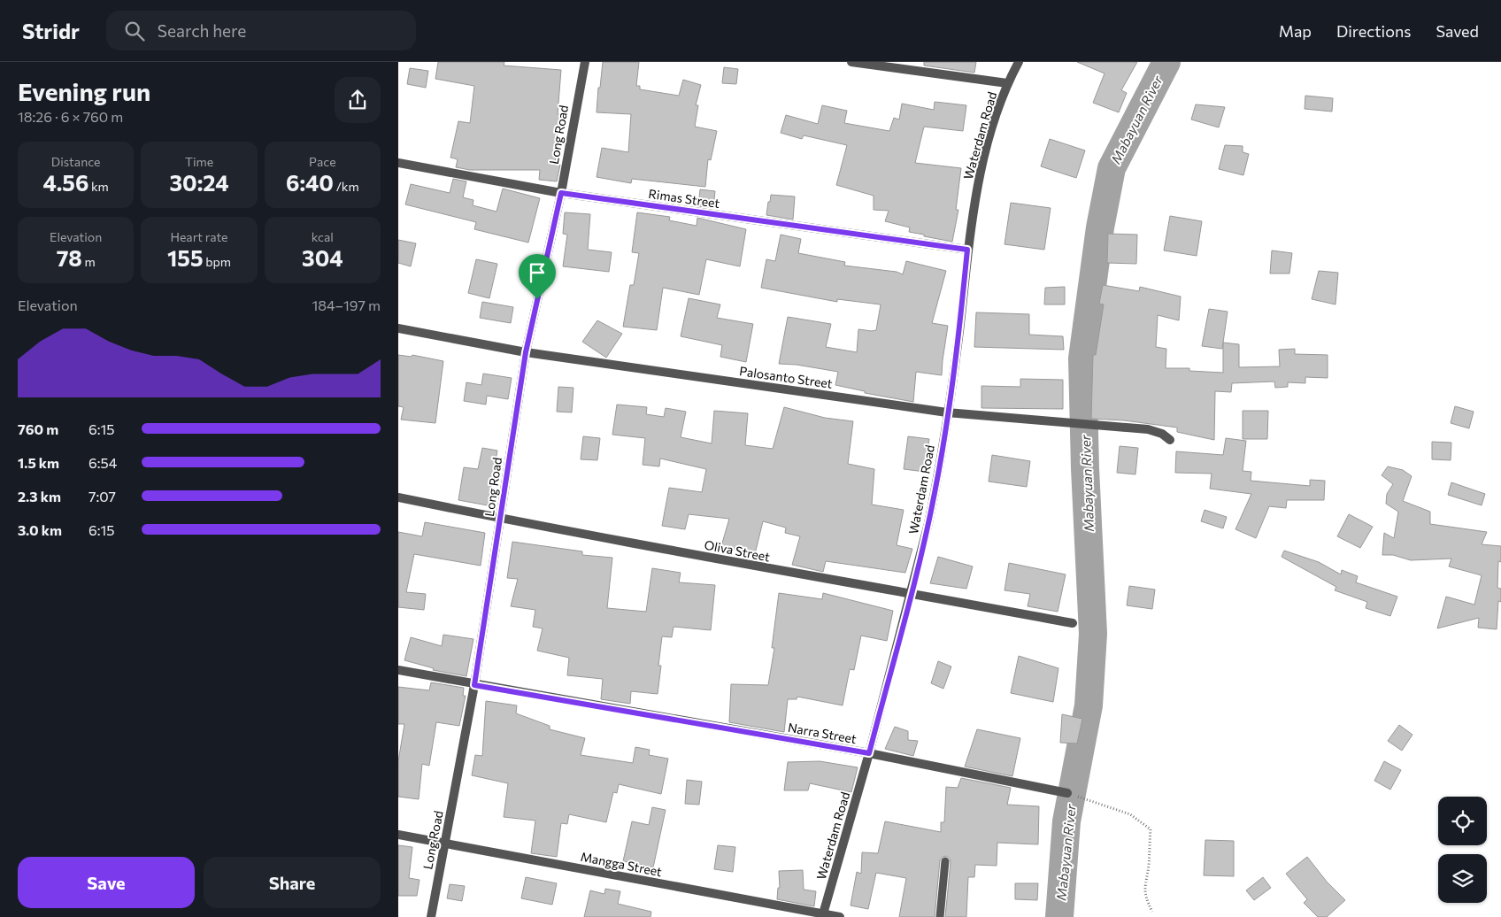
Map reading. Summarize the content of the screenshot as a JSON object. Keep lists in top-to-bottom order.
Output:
{
  "streets": {
    "street": [
      "Long Road",
      "Waterdam Road",
      "Rimas Street",
      "Palosanto Street",
      "Oliva Street",
      "Narra Street",
      "Mangga Street"
    ]
  },
  "crossings": [
    ["Long Road", "Rimas Street"],
    ["Long Road", "Palosanto Street"],
    ["Long Road", "Oliva Street"],
    ["Long Road", "Narra Street"],
    ["Long Road", "Mangga Street"],
    ["Waterdam Road", "Rimas Street"],
    ["Waterdam Road", "Palosanto Street"],
    ["Waterdam Road", "Oliva Street"],
    ["Waterdam Road", "Narra Street"],
    ["Waterdam Road", "Mangga Street"]
  ],
  "water": ["Mabayuan River"],
  "page": {
    "header": "Stridr",
    "search": "Search here",
    "nav": ["Map", "Directions", "Saved"],
    "heading": ["Evening run", "18:26 · 6 × 760 m"],
    "stats": [
      ["Distance", "4.56 km"],
      ["Time", "30:24"],
      ["Pace", "6:40 /km"],
      ["Elevation", "78 m"],
      ["Heart rate", "155 bpm"],
      ["kcal", "304"]
    ],
    "chart": ["Elevation", "184–197 m"],
    "list": [
      {
        "name": "760 m",
        "note": "6:15"
      },
      {
        "name": "1.5 km",
        "note": "6:54"
      },
      {
        "name": "2.3 km",
        "note": "7:07"
      },
      {
        "name": "3.0 km",
        "note": "6:15"
      }
    ],
    "buttons": ["Save", "Share"]
  }
}
